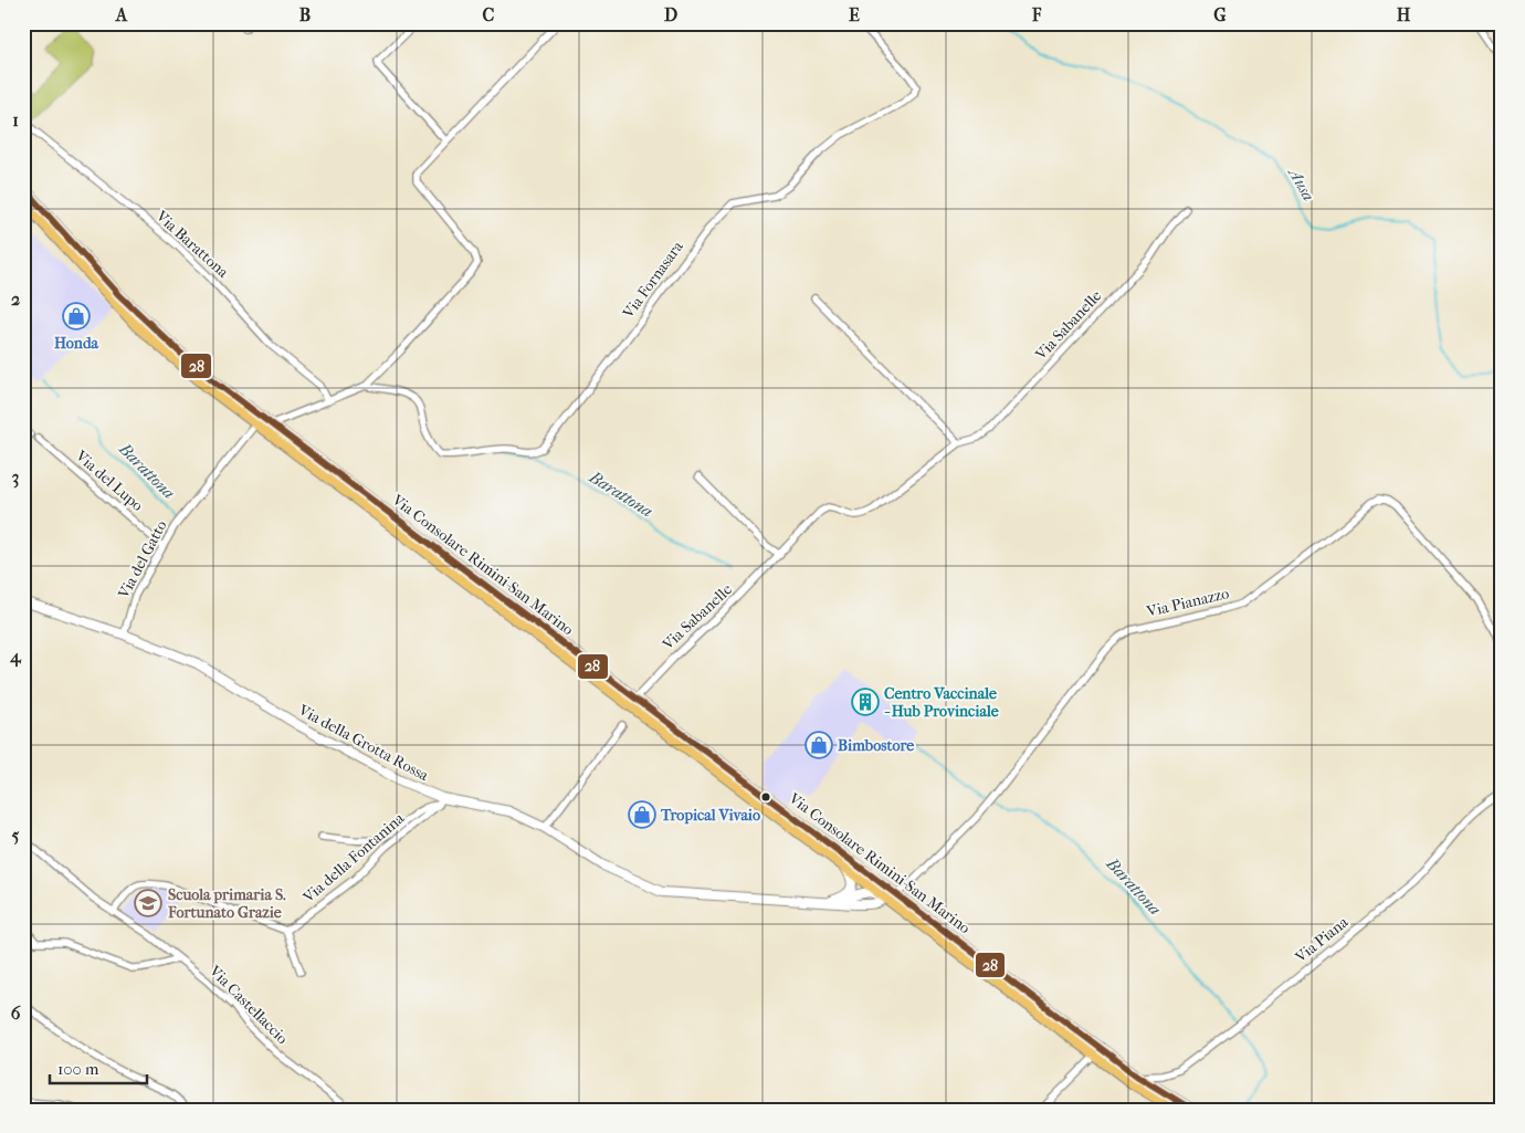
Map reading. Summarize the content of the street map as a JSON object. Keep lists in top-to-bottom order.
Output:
{
  "streets": {
    "main road": ["Via Consolare Rimini-San Marino"],
    "street": [
      "Via Barattona",
      "Via Fornasara",
      "Via Sabanelle",
      "Via del Lupo",
      "Via del Gatto",
      "Via Pianazzo",
      "Via della Grotta Rossa",
      "Via della Fontanina",
      "Via Piana",
      "Via Castellaccio"
    ]
  },
  "crossings": [
    ["Via Sabanelle", "Via Consolare Rimini-San Marino"],
    ["Via del Lupo", "Via del Gatto"],
    ["Via del Gatto", "Via Consolare Rimini-San Marino"],
    ["Via del Gatto", "Via della Grotta Rossa"],
    ["Via Consolare Rimini-San Marino", "Via Pianazzo"],
    ["Via Consolare Rimini-San Marino", "Via della Grotta Rossa"],
    ["Via Consolare Rimini-San Marino", "Via Piana"],
    ["Via della Grotta Rossa", "Via della Fontanina"]
  ],
  "water": ["Ausa", "Barattona"],
  "places": {
    "shop": ["Honda", "Bimbostore", "Tropical Vivaio"],
    "building": ["Centro Vaccinale - Hub Provinciale"],
    "school or university": ["Scuola primaria S. Fortunato Grazie"]
  },
  "lines": ["transit line 28"],
  "scale_bar": "100 m",
  "grid": {
    "columns": [
      "A",
      "B",
      "C",
      "D",
      "E",
      "F",
      "G",
      "H"
    ],
    "rows": [
      "1",
      "2",
      "3",
      "4",
      "5",
      "6"
    ]
  }
}
